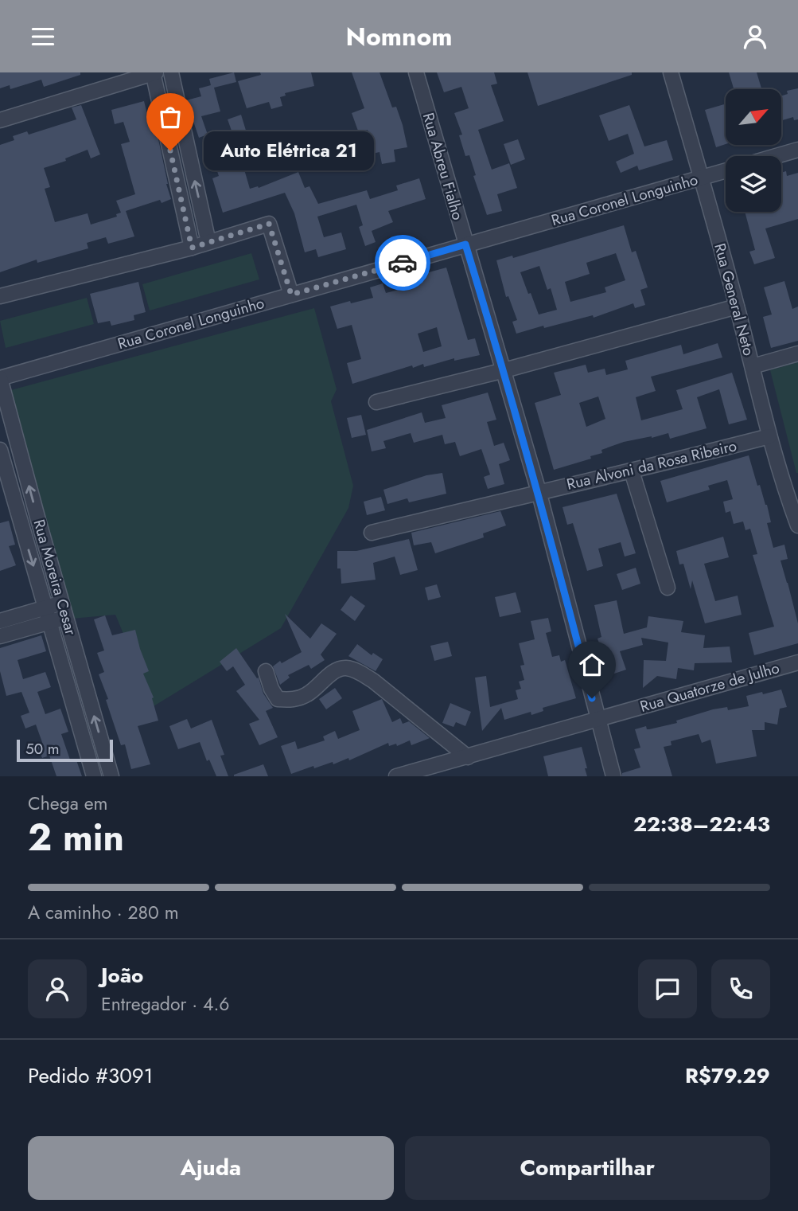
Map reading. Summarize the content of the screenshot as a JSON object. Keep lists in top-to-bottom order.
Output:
{
  "streets": {
    "street": [
      "Rua Abreu Fialho",
      "Rua Coronel Longuinho",
      "Rua General Neto",
      "Rua Alvoni da Rosa Ribeiro",
      "Rua Moreira Cesar",
      "Rua Quatorze de Julho"
    ]
  },
  "crossings": [
    ["Rua Abreu Fialho", "Rua Coronel Longuinho"],
    ["Rua Abreu Fialho", "Rua Alvoni da Rosa Ribeiro"],
    ["Rua Abreu Fialho", "Rua Quatorze de Julho"],
    ["Rua Coronel Longuinho", "Rua General Neto"],
    ["Rua Coronel Longuinho", "Rua Moreira Cesar"],
    ["Rua General Neto", "Rua Alvoni da Rosa Ribeiro"]
  ],
  "places": ["Auto Elétrica 21"],
  "scale_bar": "50 m",
  "north": "top right",
  "page": {
    "header": "Nomnom",
    "bubble": "Auto Elétrica 21",
    "scale": "50 m",
    "heading": ["2 min", "Chega em", "22:38–22:43"],
    "panel": [
      "João",
      "Entregador · 4.6",
      "Pedido #3091",
      "R$79.29"
    ],
    "bar": "A caminho · 280 m",
    "buttons": ["Ajuda", "Compartilhar"]
  }
}
